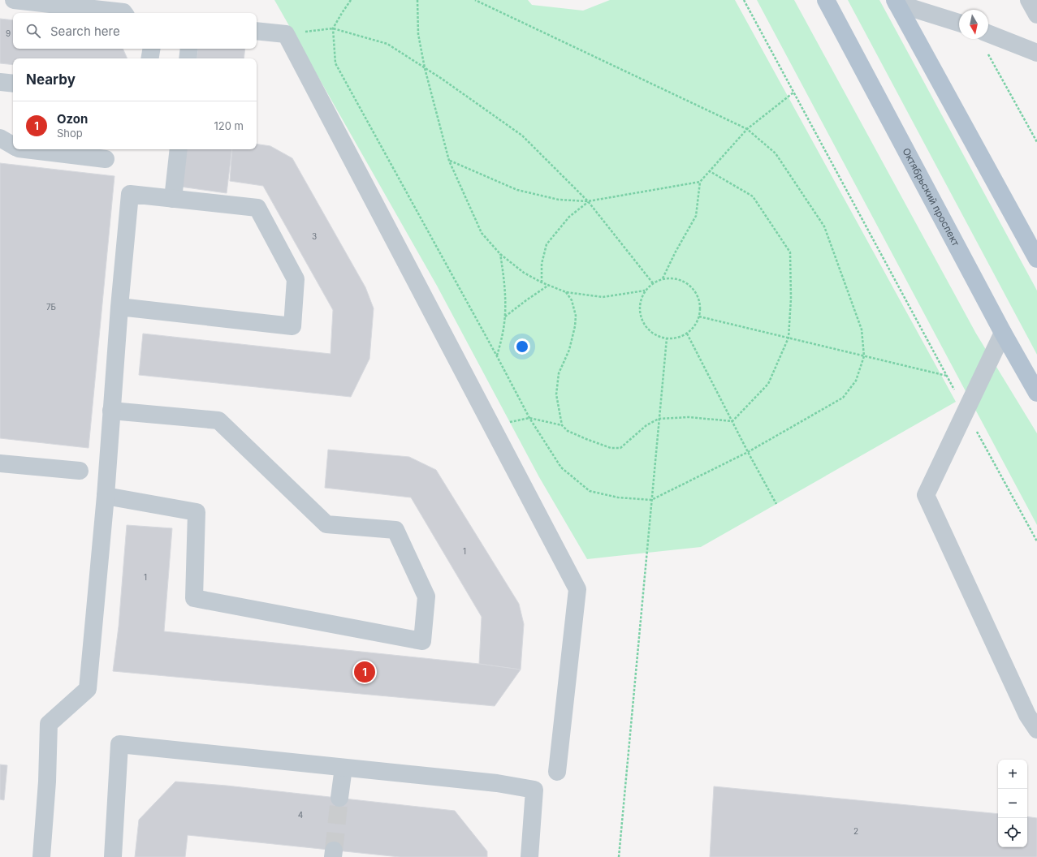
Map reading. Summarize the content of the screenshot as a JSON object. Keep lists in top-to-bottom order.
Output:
{
  "streets": {
    "main road": ["Октябрьский проспект"]
  },
  "house_numbers": [
    "9",
    "3",
    "7Б",
    "1",
    "1",
    "4",
    "2"
  ],
  "north": "bottom",
  "page": {
    "search": "Search here",
    "heading": "Nearby",
    "list": [
      {
        "mark": "1",
        "name": "Ozon",
        "note": "Shop",
        "value": "120 m"
      }
    ],
    "pins": "1",
    "map_buttons": ["+", "−"]
  }
}
